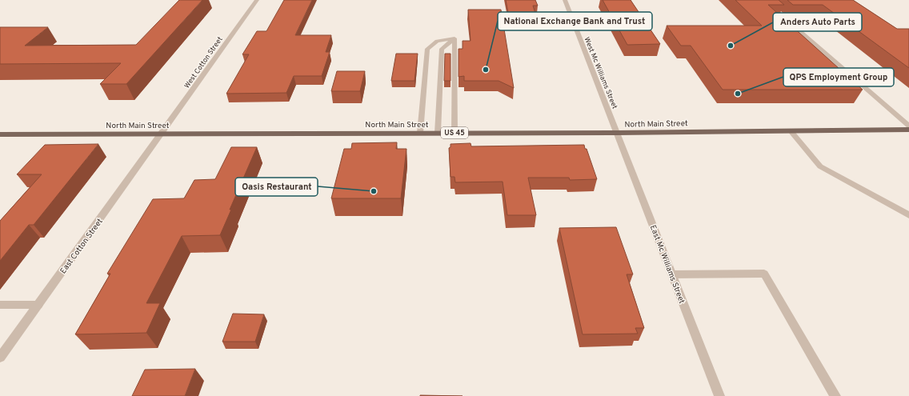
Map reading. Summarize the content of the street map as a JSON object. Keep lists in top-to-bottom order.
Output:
{
  "streets": {
    "main road": ["North Main Street", "US 45"],
    "street": [
      "West Cotton Street",
      "West Mc Williams Street",
      "East Cotton Street",
      "East Mc Williams Street"
    ]
  },
  "crossings": [
    ["West Cotton Street", "North Main Street"],
    ["West Cotton Street", "East Cotton Street"],
    ["West Mc Williams Street", "North Main Street"],
    ["West Mc Williams Street", "East Mc Williams Street"],
    ["North Main Street", "East Cotton Street"],
    ["North Main Street", "East Mc Williams Street"]
  ],
  "places": [
    "Anders Auto Parts",
    "National Exchange Bank and Trust",
    "QPS Employment Group",
    "Oasis Restaurant"
  ]
}
